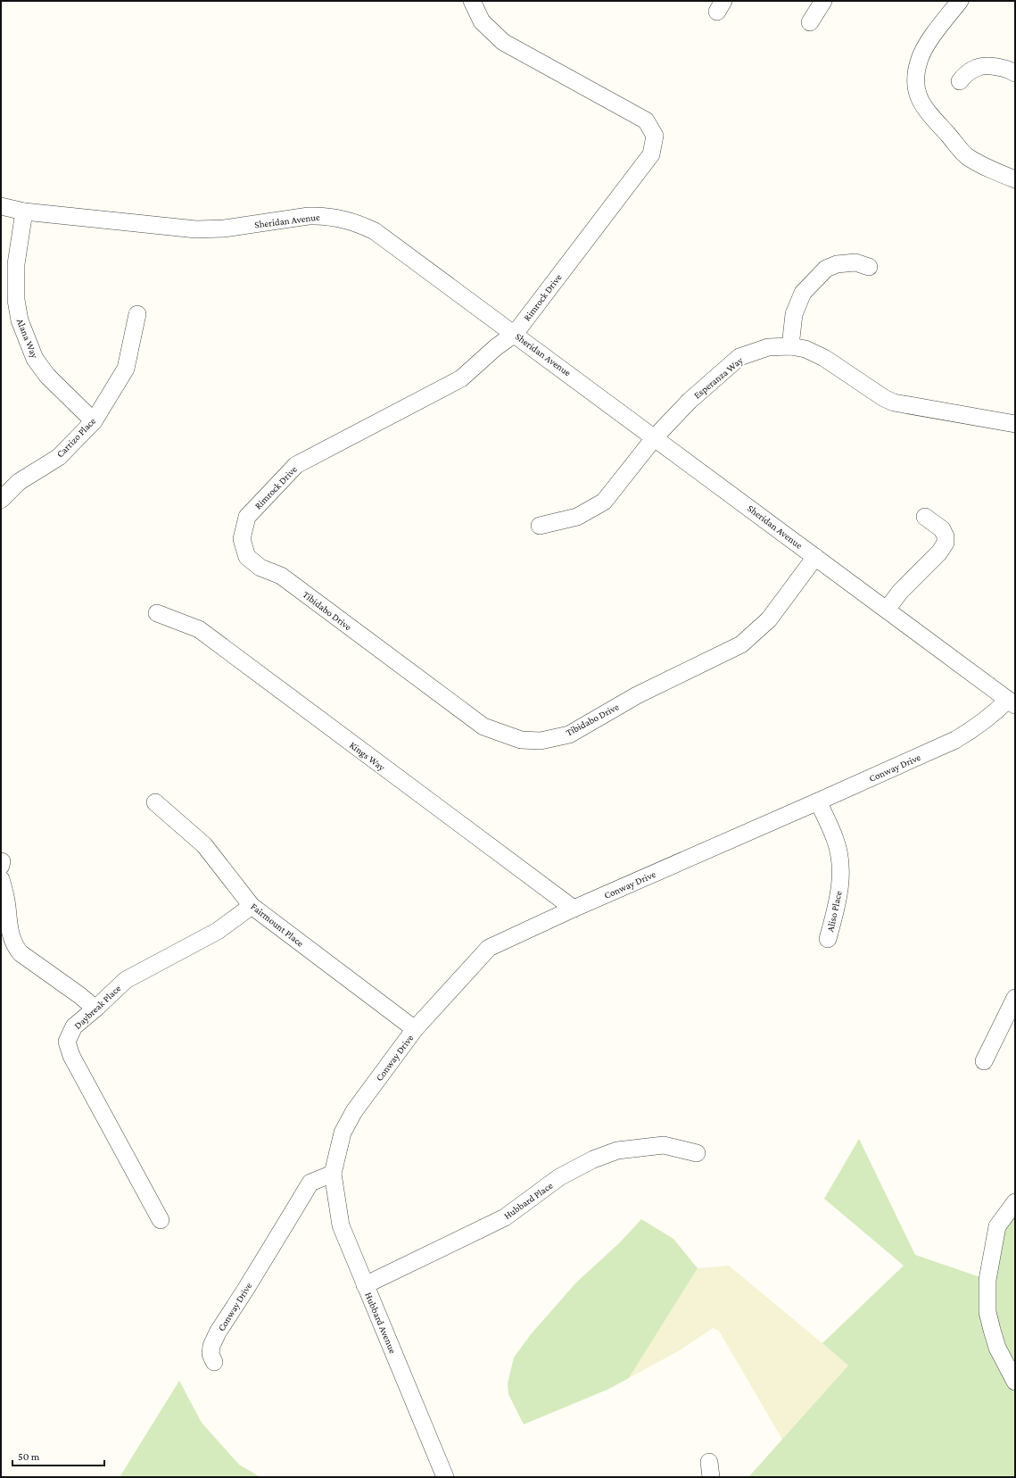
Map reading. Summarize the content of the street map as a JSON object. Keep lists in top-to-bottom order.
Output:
{
  "streets": {
    "street": [
      "Sheridan Avenue",
      "Rimrock Drive",
      "Alana Way",
      "Esperanza Way",
      "Carrizo Place",
      "Tibidabo Drive",
      "Kings Way",
      "Conway Drive",
      "Aliso Place",
      "Fairmount Place",
      "Daybreak Place",
      "Hubbard Place",
      "Hubbard Avenue"
    ]
  },
  "crossings": [
    ["Sheridan Avenue", "Rimrock Drive"],
    ["Sheridan Avenue", "Alana Way"],
    ["Sheridan Avenue", "Esperanza Way"],
    ["Sheridan Avenue", "Tibidabo Drive"],
    ["Sheridan Avenue", "Conway Drive"],
    ["Rimrock Drive", "Tibidabo Drive"],
    ["Alana Way", "Carrizo Place"],
    ["Kings Way", "Conway Drive"],
    ["Conway Drive", "Aliso Place"],
    ["Conway Drive", "Fairmount Place"],
    ["Conway Drive", "Hubbard Avenue"],
    ["Fairmount Place", "Daybreak Place"],
    ["Hubbard Place", "Hubbard Avenue"]
  ],
  "scale_bar": "50 m"
}
